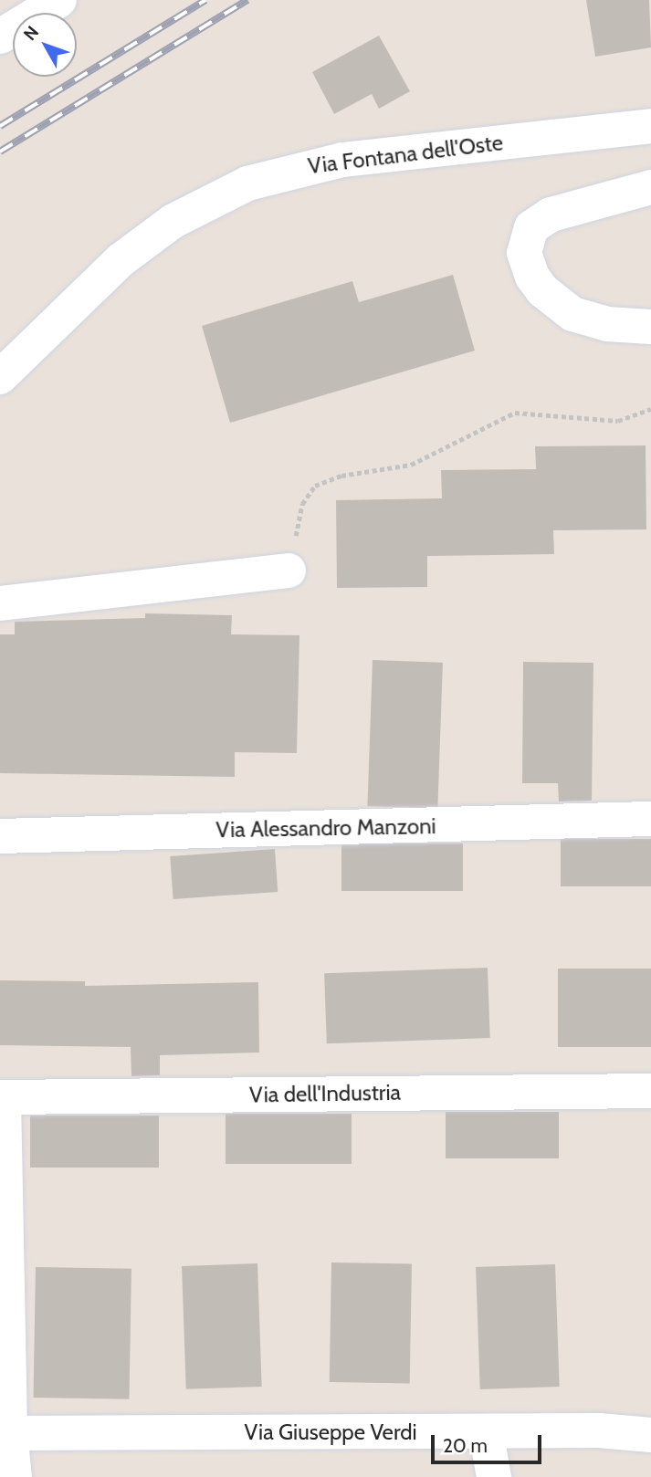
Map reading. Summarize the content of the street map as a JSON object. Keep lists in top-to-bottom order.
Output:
{
  "streets": {
    "street": [
      "Via Fontana dell'Oste",
      "Via Alessandro Manzoni",
      "Via dell'Industria",
      "Via Giuseppe Verdi"
    ]
  },
  "scale_bar": "20 m",
  "north": "top left"
}
